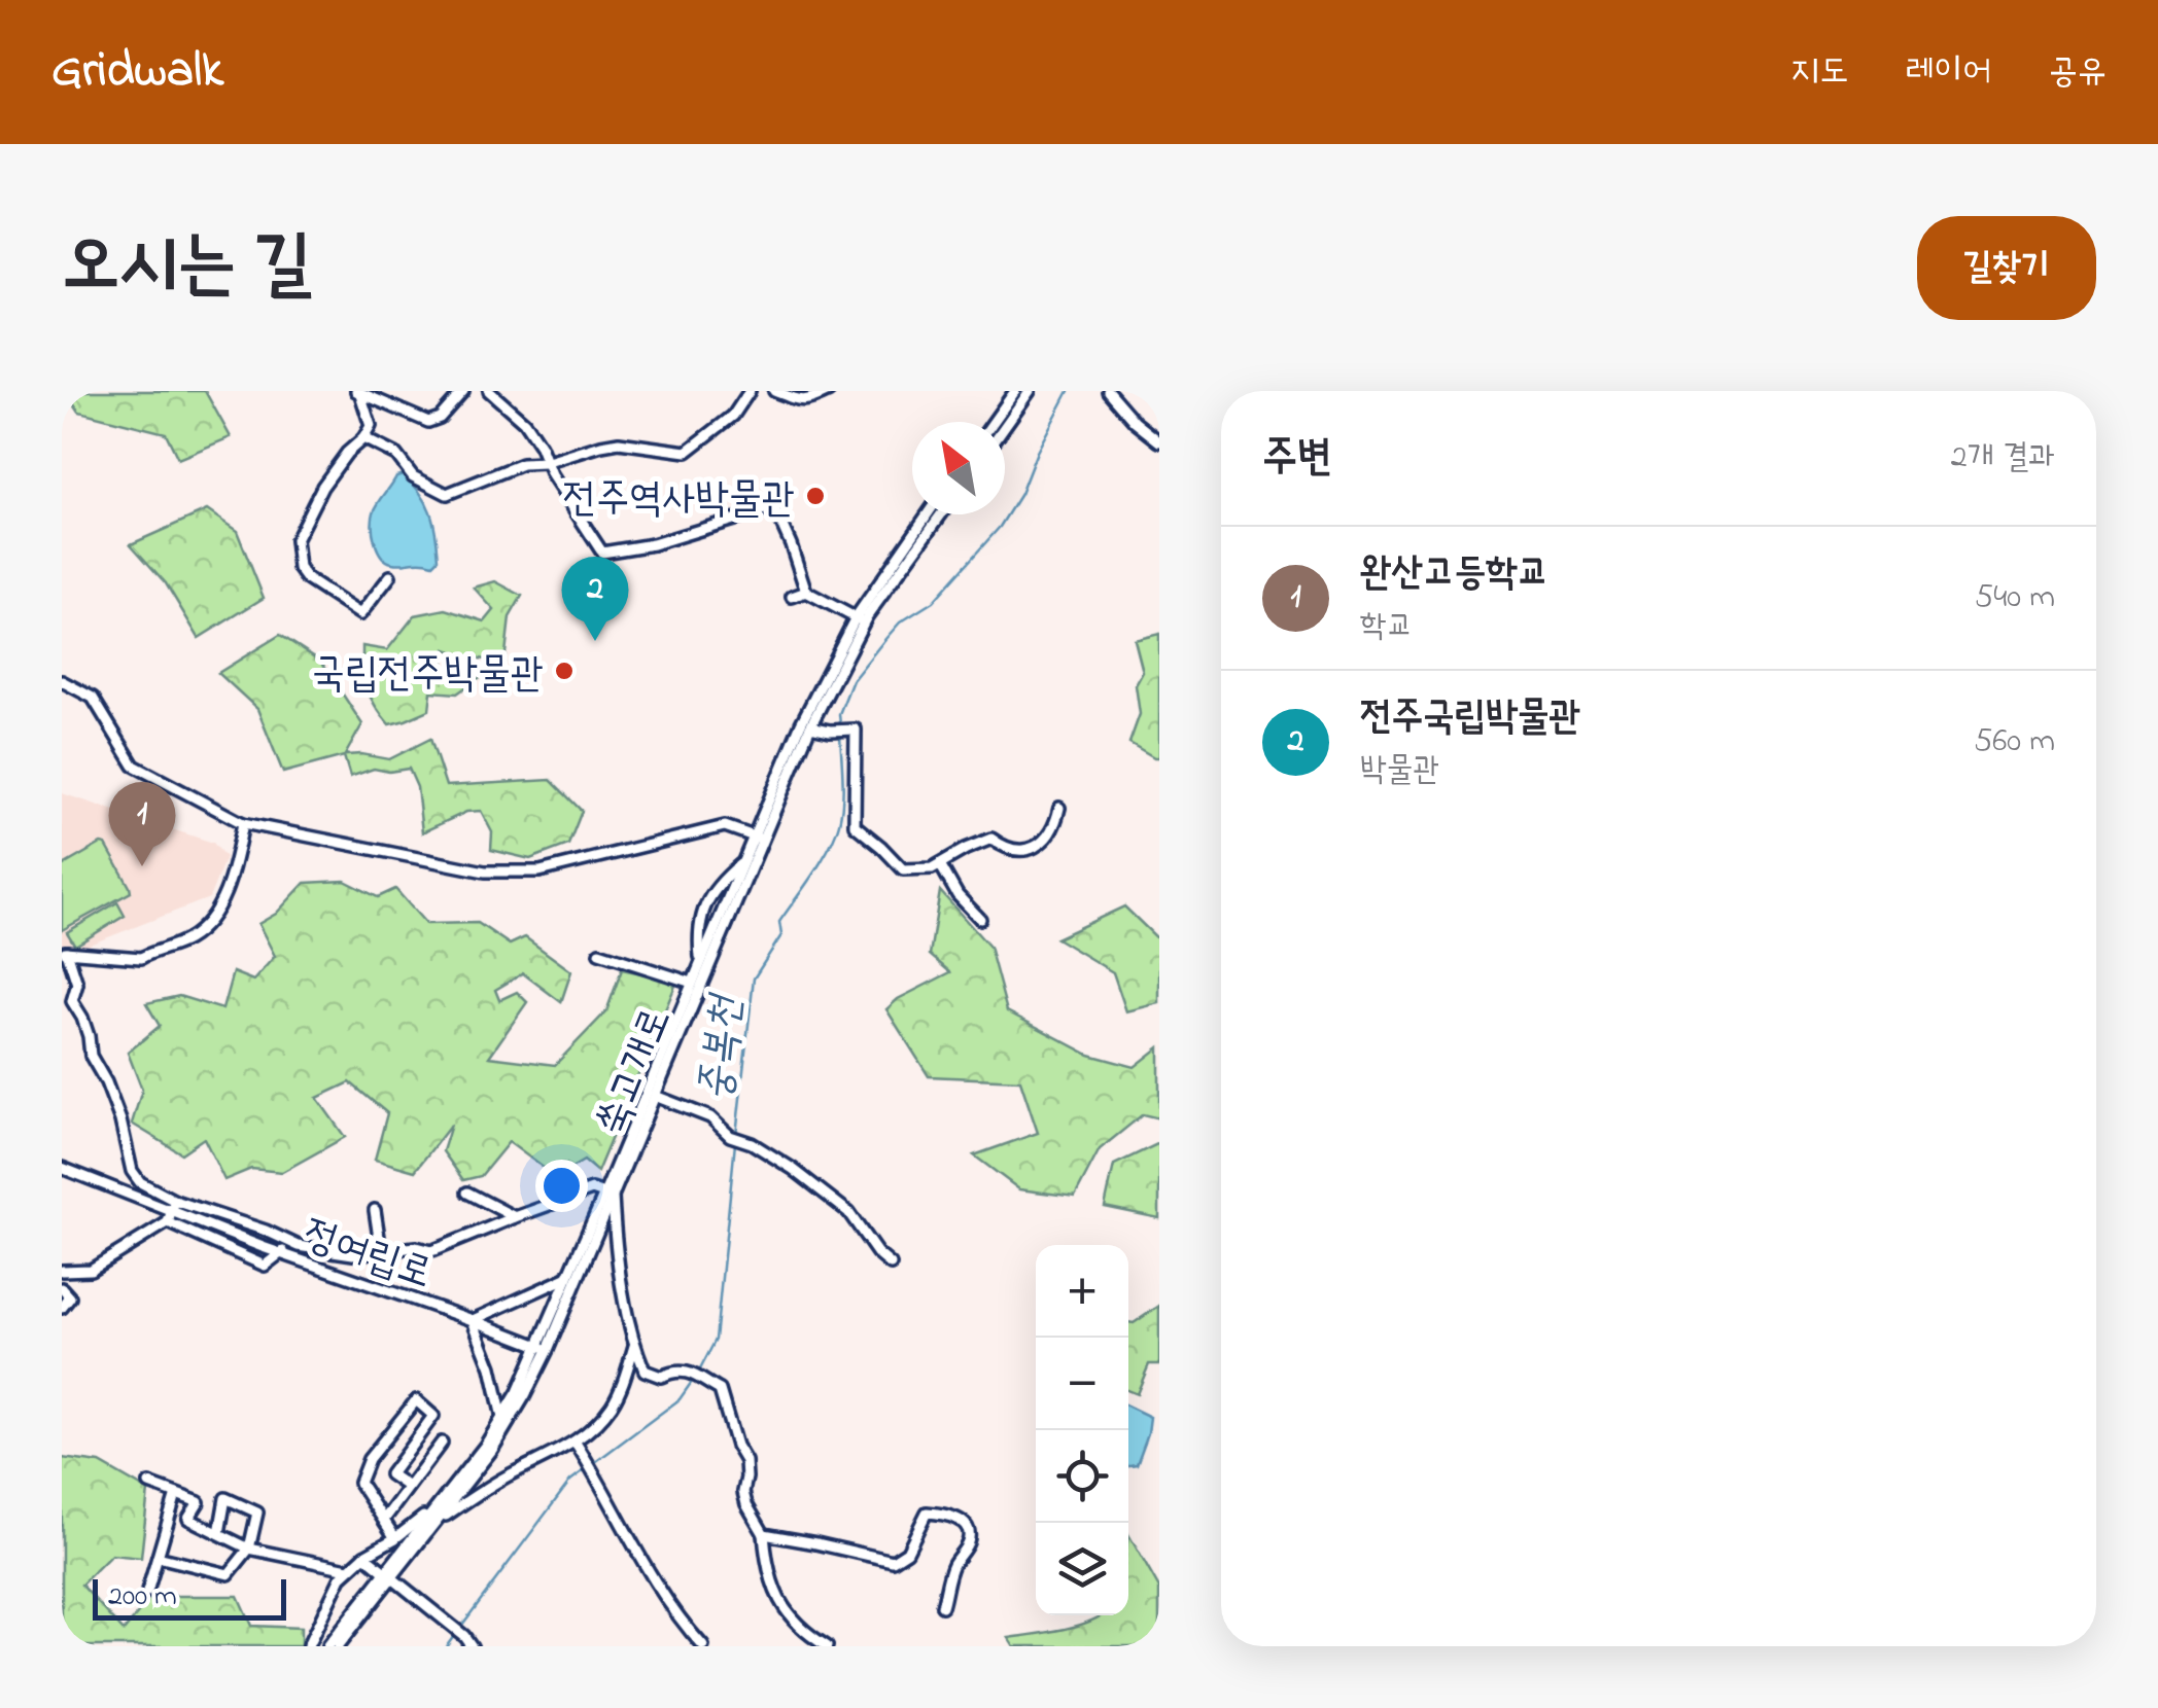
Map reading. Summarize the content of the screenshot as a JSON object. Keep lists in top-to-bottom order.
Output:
{
  "streets": {
    "street": ["쑥고개로", "정여립로"]
  },
  "crossings": [
    ["쑥고개로", "정여립로"]
  ],
  "water": ["중복천"],
  "places": ["전주역사박물관", "국립전주박물관"],
  "scale_bar": "200 m",
  "north": "top left",
  "page": {
    "header": "Gridwalk",
    "nav": ["지도", "레이어", "공유"],
    "title": "오시는 길",
    "buttons": "길찾기",
    "heading": ["주변", "2개 결과"],
    "list": [
      {
        "mark": "1",
        "name": "완산고등학교",
        "note": "학교",
        "value": "540 m"
      },
      {
        "mark": "2",
        "name": "전주국립박물관",
        "note": "박물관",
        "value": "560 m"
      }
    ],
    "pins": ["2", "1"],
    "map_buttons": ["+", "−"],
    "scale": "200 m"
  }
}
